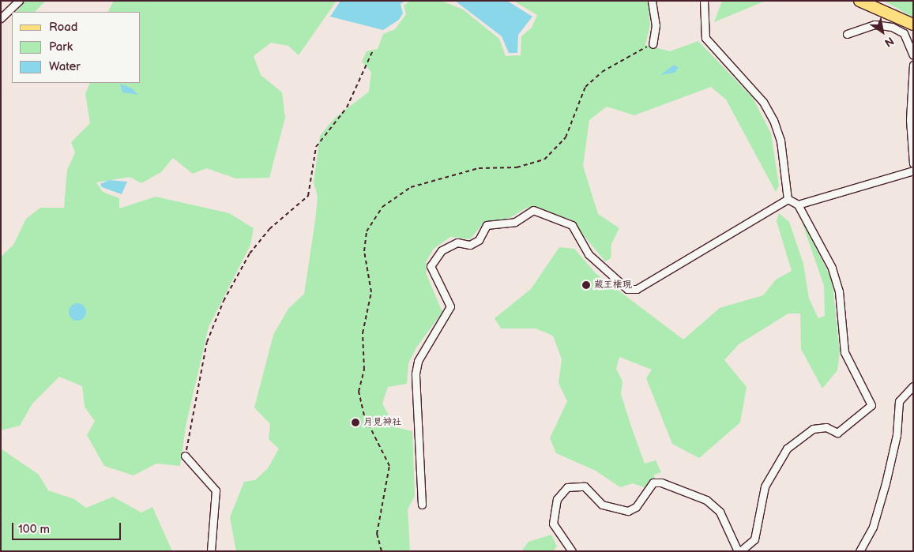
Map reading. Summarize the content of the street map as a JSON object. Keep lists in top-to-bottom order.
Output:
{
  "places": ["蔵王権現", "月見神社"],
  "legend": ["Road", "Park", "Water"],
  "scale_bar": "100 m",
  "north": "bottom right"
}
